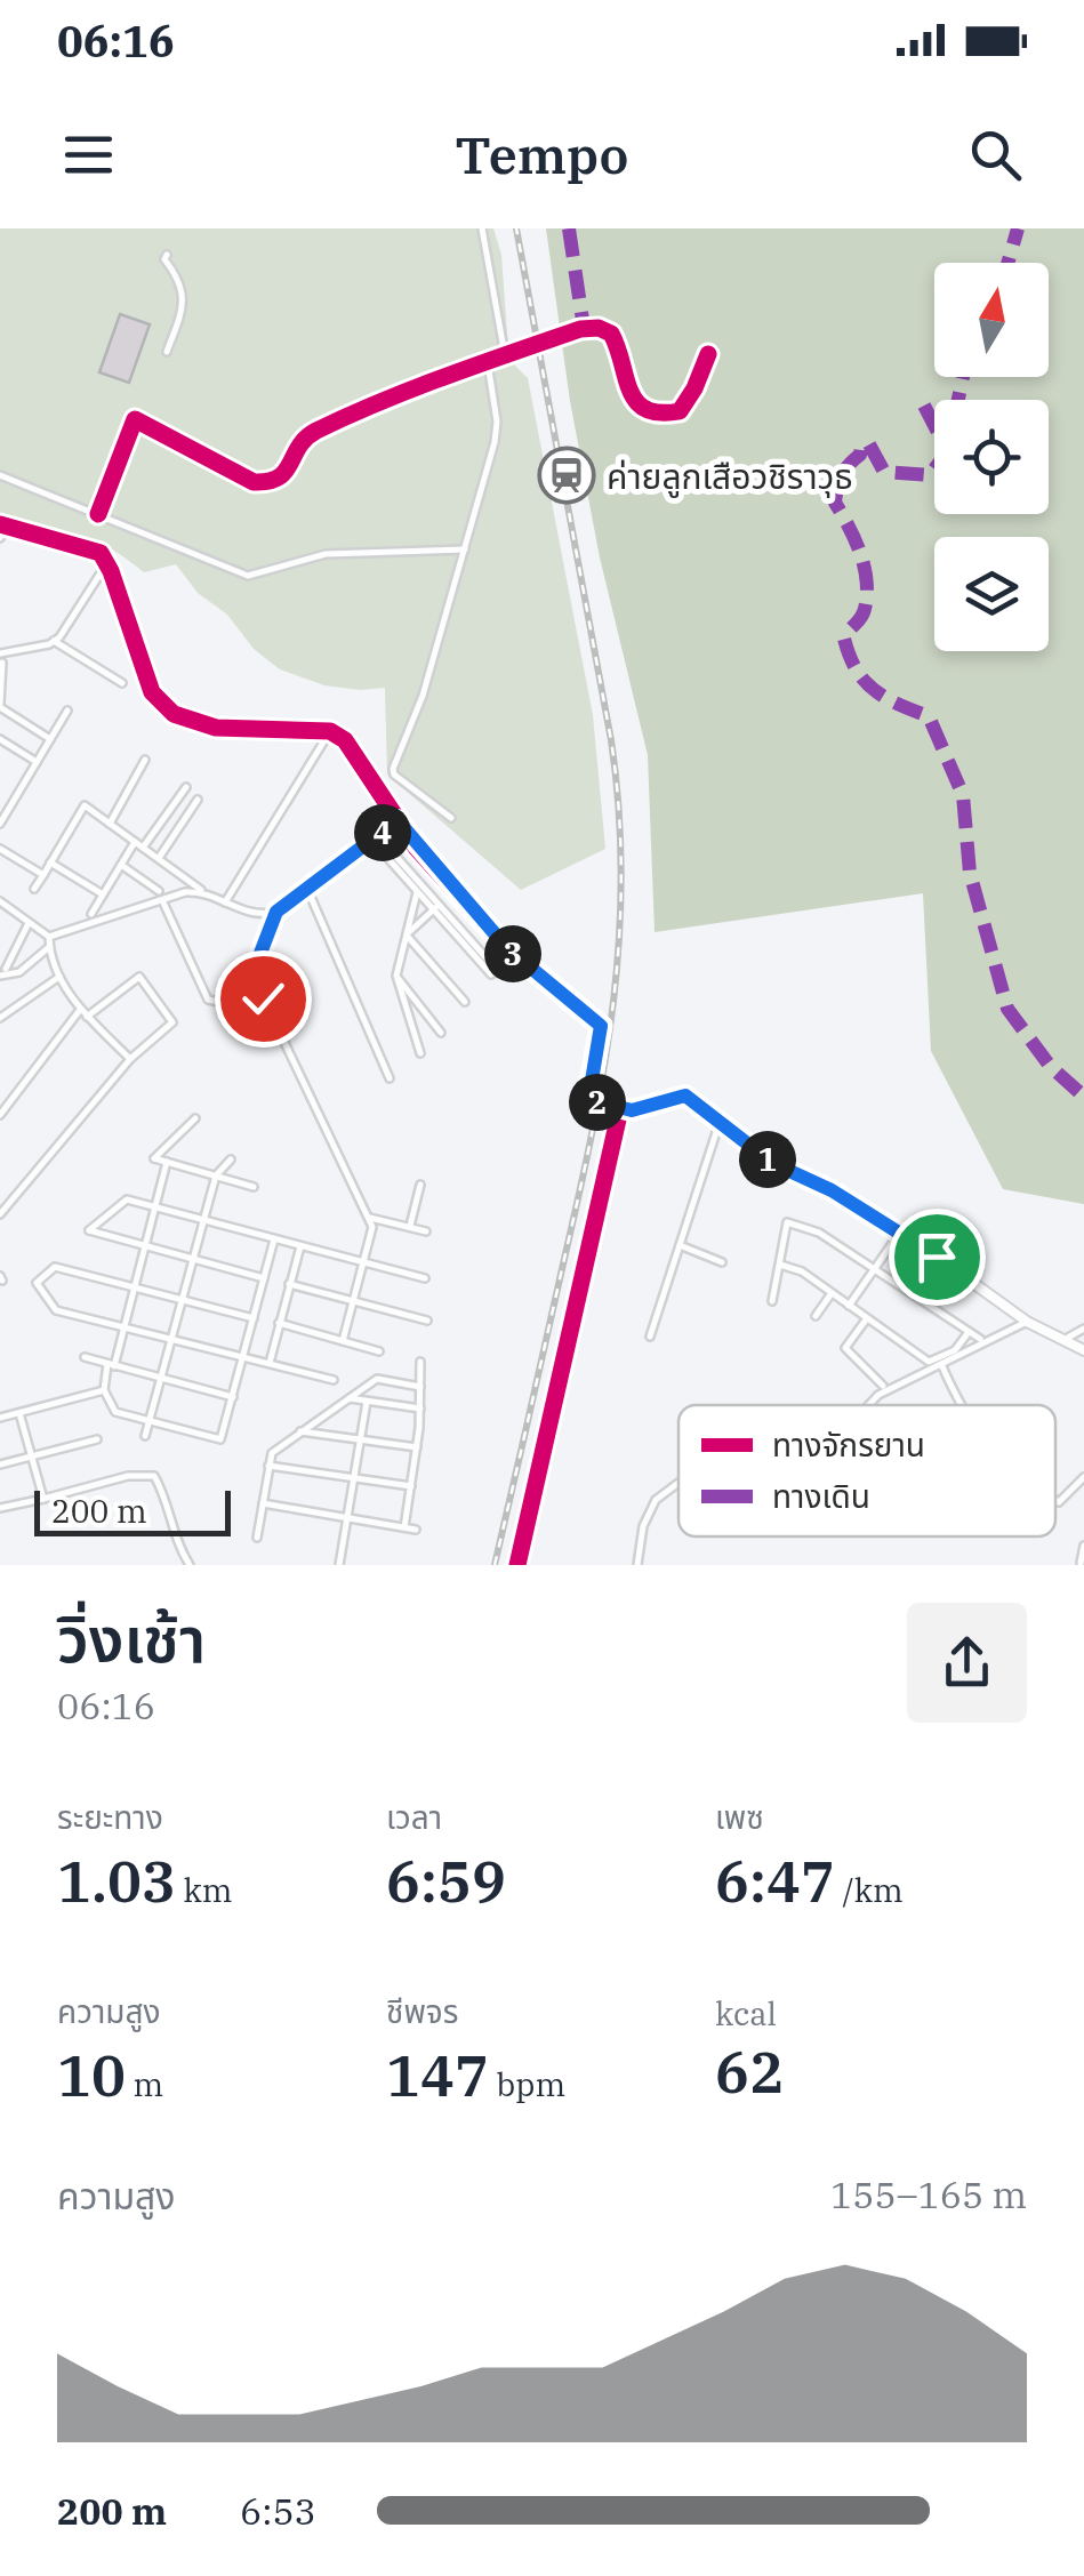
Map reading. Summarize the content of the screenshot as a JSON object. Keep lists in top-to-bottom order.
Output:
{
  "places": {
    "station": ["ค่ายลูกเสือวชิราวุธ"]
  },
  "legend": ["ทางจักรยาน", "ทางเดิน"],
  "scale_bar": "200 m",
  "north": "top",
  "page": {
    "status": "06:16",
    "header": "Tempo",
    "pins": [
      "4",
      "3",
      "2",
      "1"
    ],
    "scale": "200 m",
    "heading": ["วิ่งเช้า", "06:16"],
    "stats": [
      ["ระยะทาง", "1.03 km"],
      ["เวลา", "6:59"],
      ["เพซ", "6:47 /km"],
      ["ความสูง", "10 m"],
      ["ชีพจร", "147 bpm"],
      ["kcal", "62"]
    ],
    "chart": ["ความสูง", "155–165 m"],
    "list": [
      {
        "name": "200 m",
        "note": "6:53"
      }
    ]
  }
}
